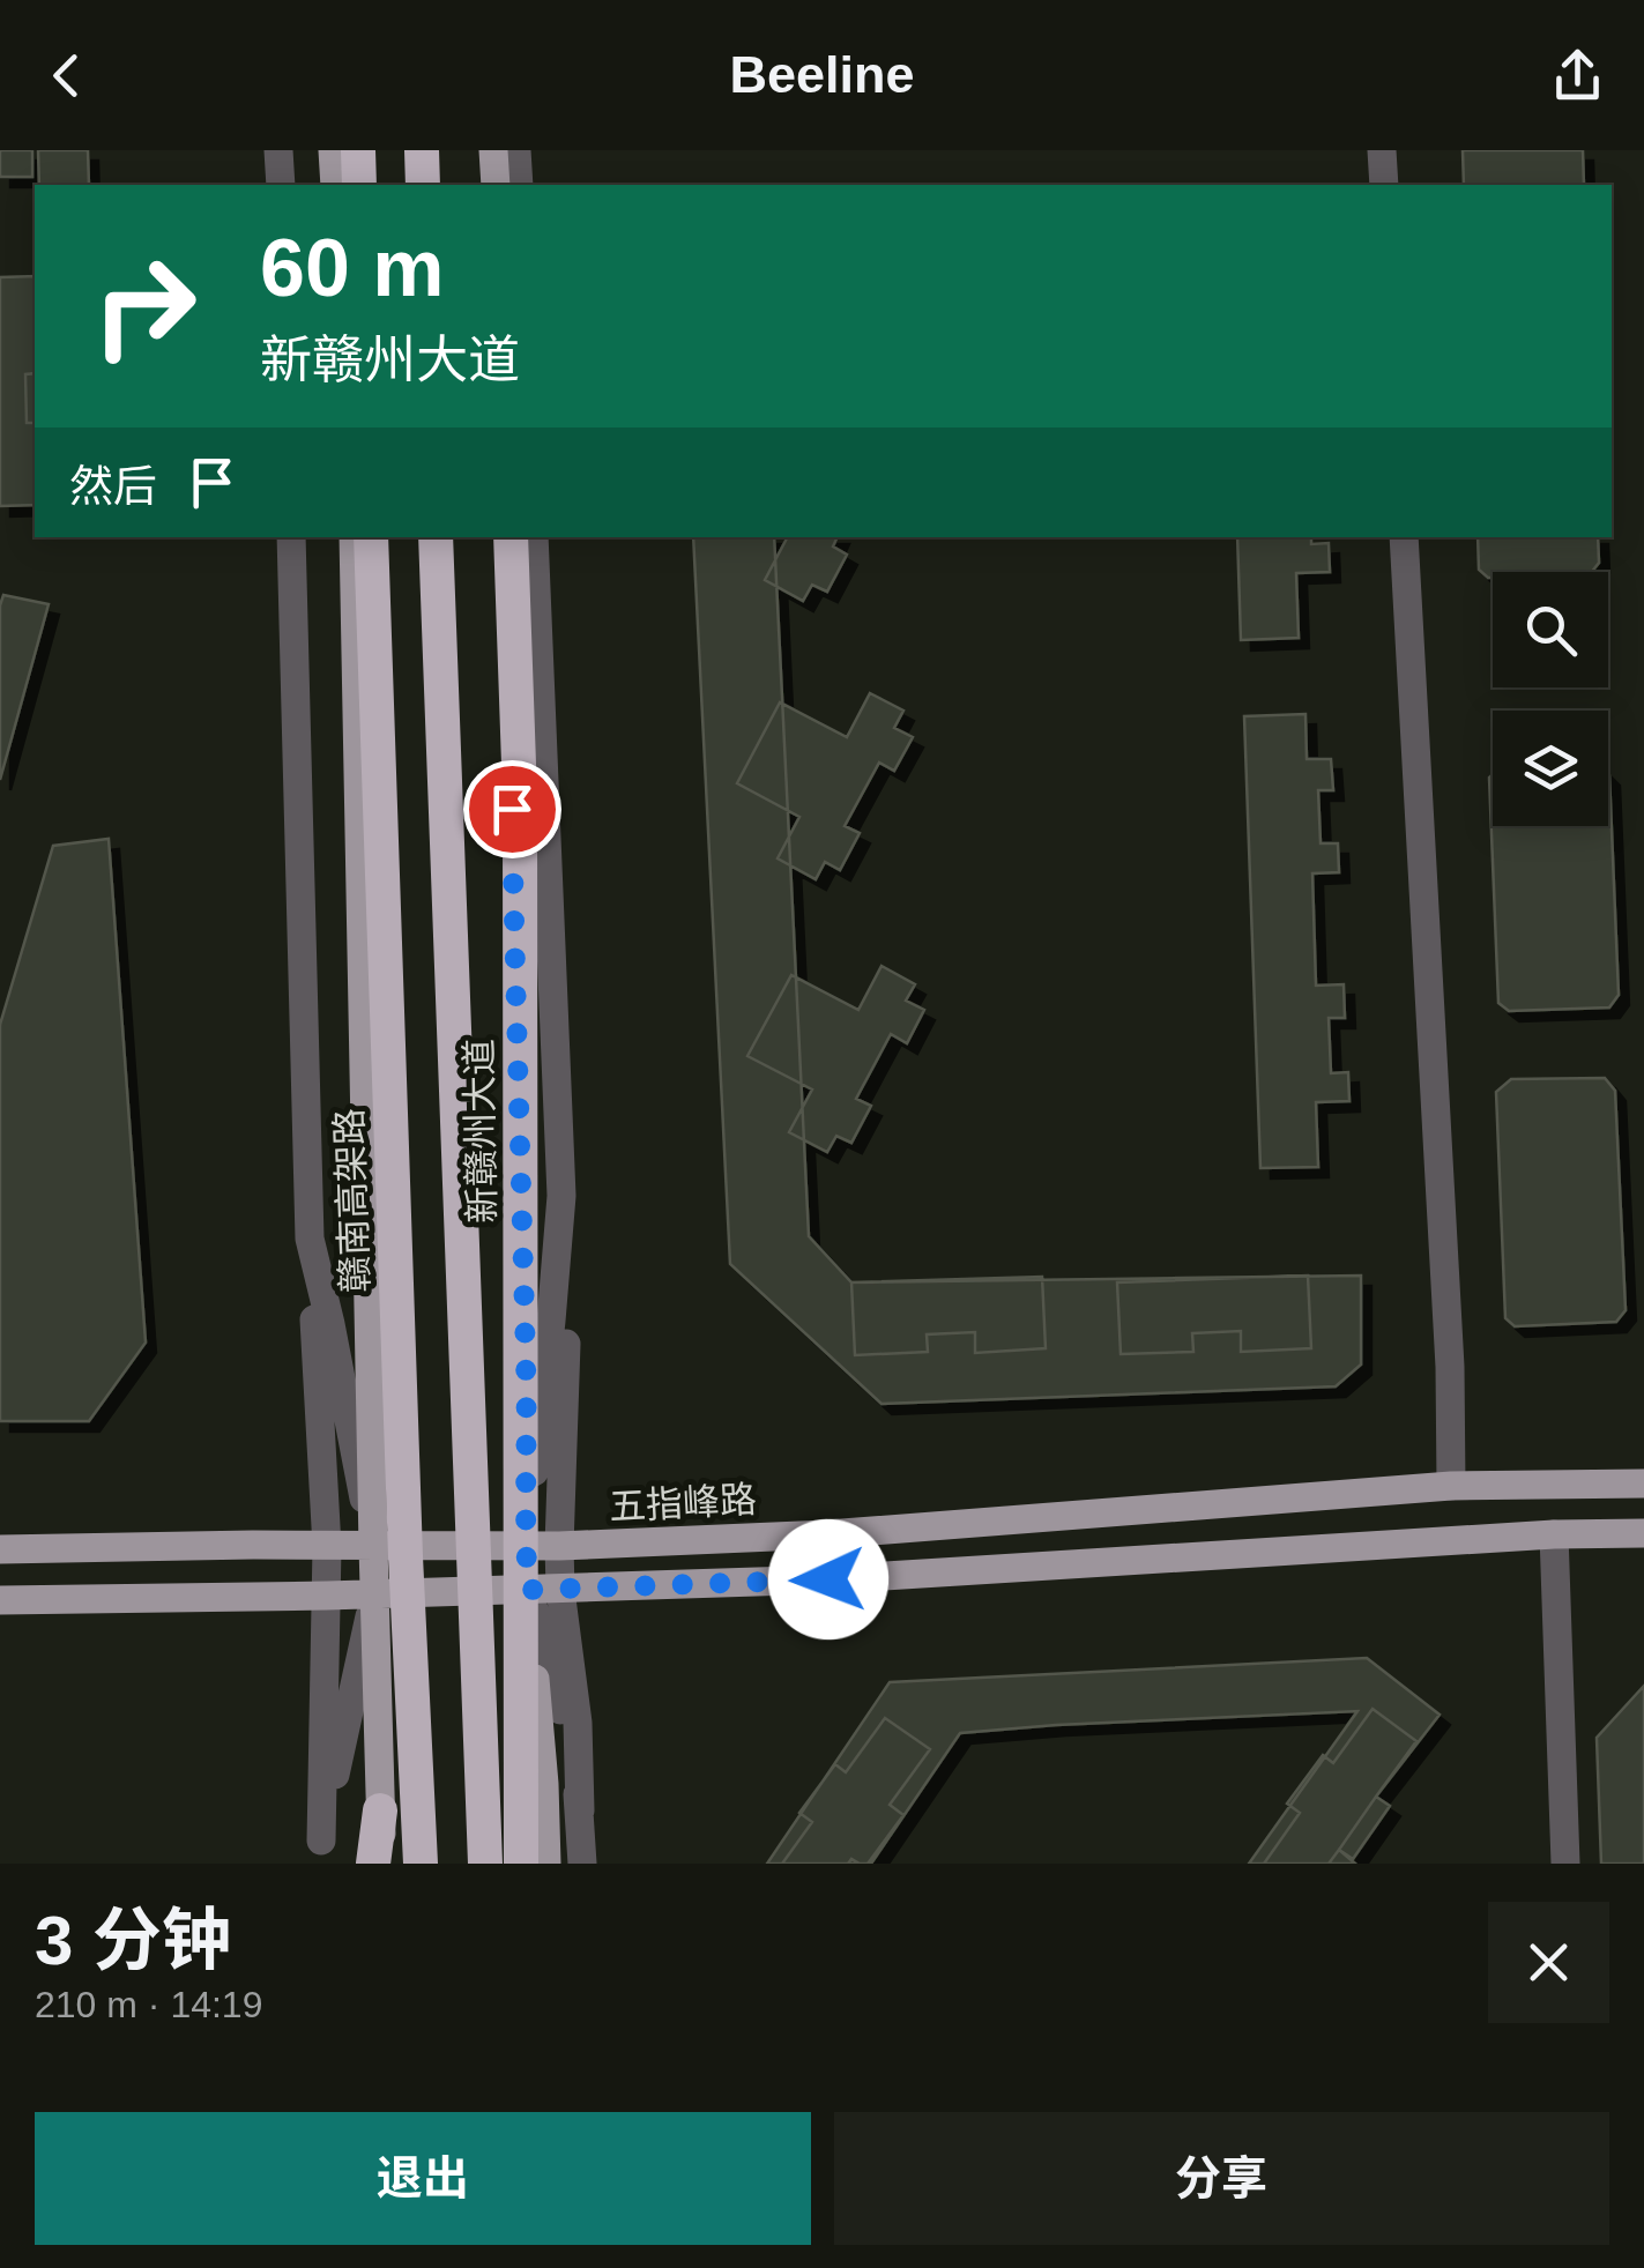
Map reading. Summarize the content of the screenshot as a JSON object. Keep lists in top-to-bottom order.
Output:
{
  "streets": {
    "highway": ["赣南高架路"],
    "main road": ["新赣州大道", "五指峰路"]
  },
  "crossings": [
    ["新赣州大道", "五指峰路"]
  ],
  "page": {
    "header": "Beeline",
    "turn": ["60 m", "新赣州大道"],
    "then": "然后",
    "heading": ["3 分钟", "210 m · 14:19"],
    "buttons": ["退出", "分享"]
  }
}
